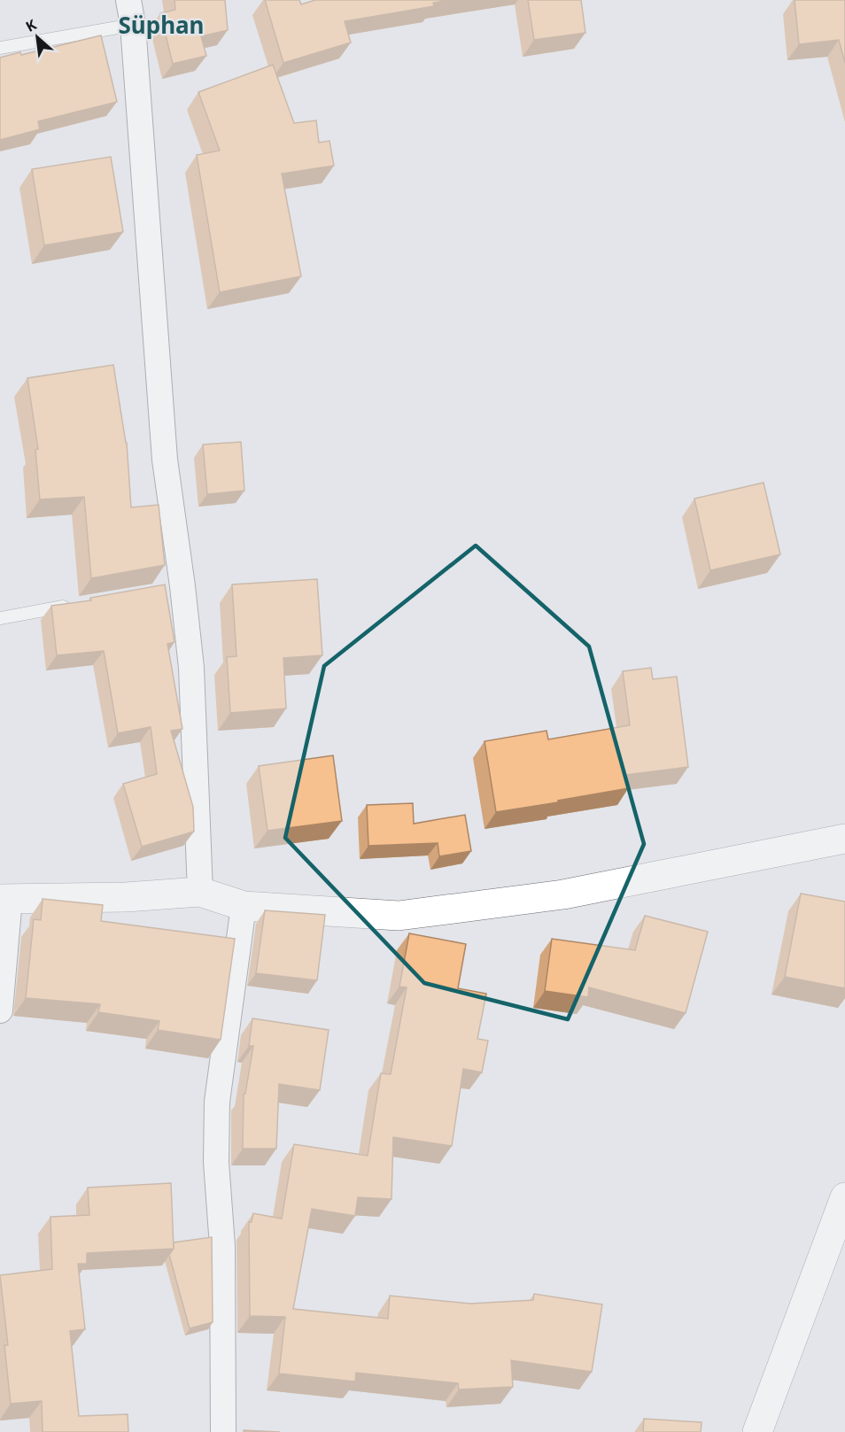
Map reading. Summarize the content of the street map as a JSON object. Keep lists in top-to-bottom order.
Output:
{
  "districts": ["Süphan"],
  "north": "top left"
}
